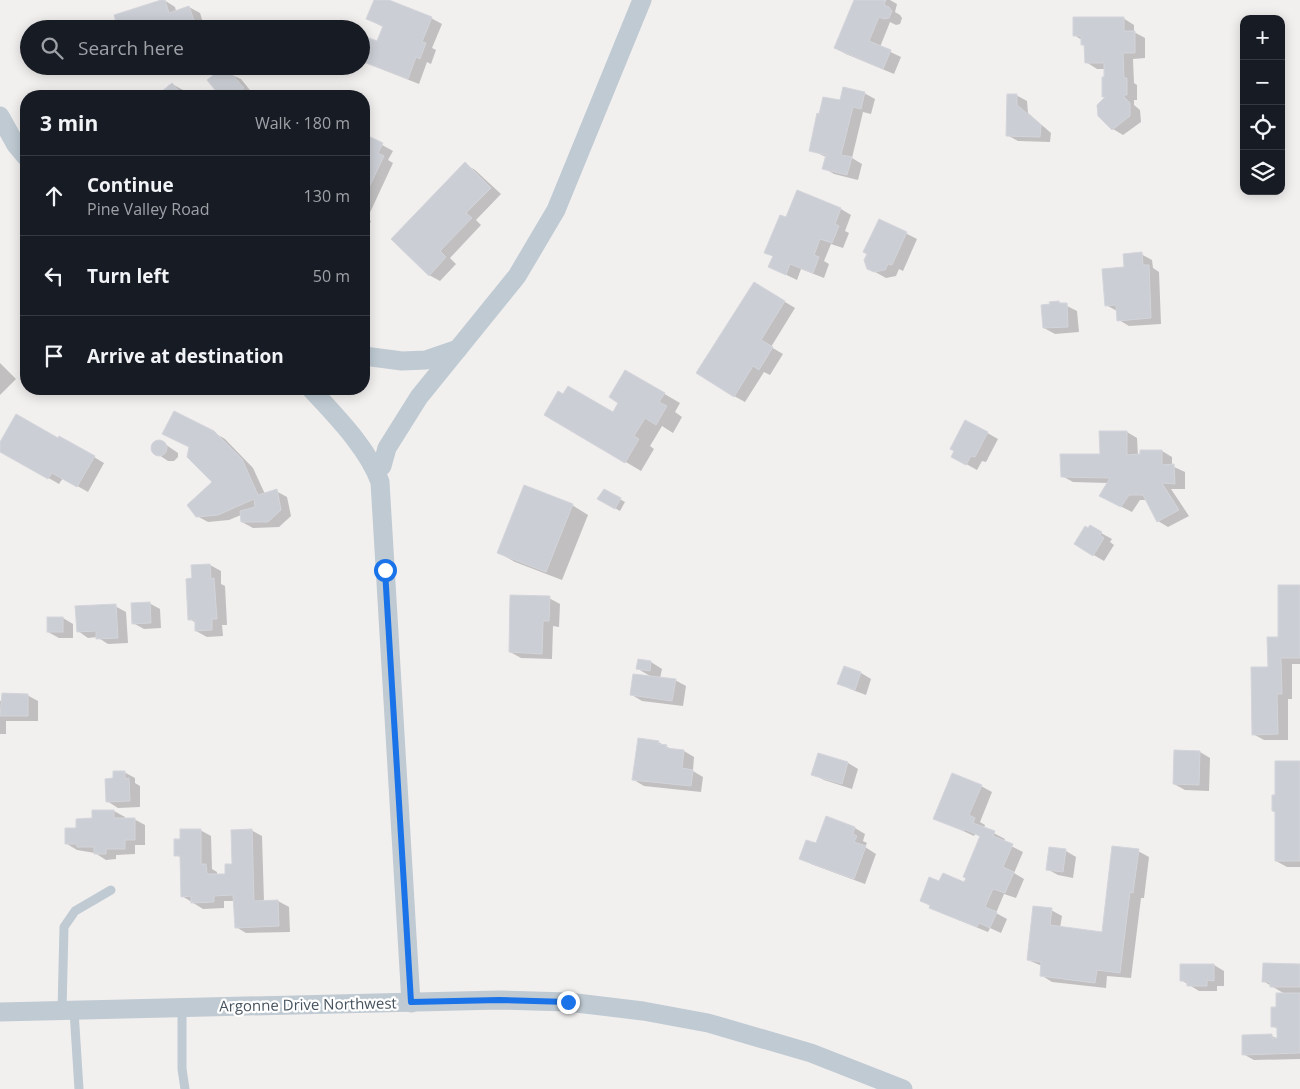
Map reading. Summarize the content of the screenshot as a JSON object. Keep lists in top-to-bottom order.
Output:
{
  "streets": {
    "street": ["Argonne Drive Northwest"]
  },
  "page": {
    "map_buttons": ["+", "−"],
    "search": "Search here",
    "heading": ["3 min", "Walk · 180 m"],
    "list": [
      ["Continue", "Pine Valley Road", "130 m"],
      ["Turn left", "50 m"],
      "Arrive at destination"
    ]
  }
}
